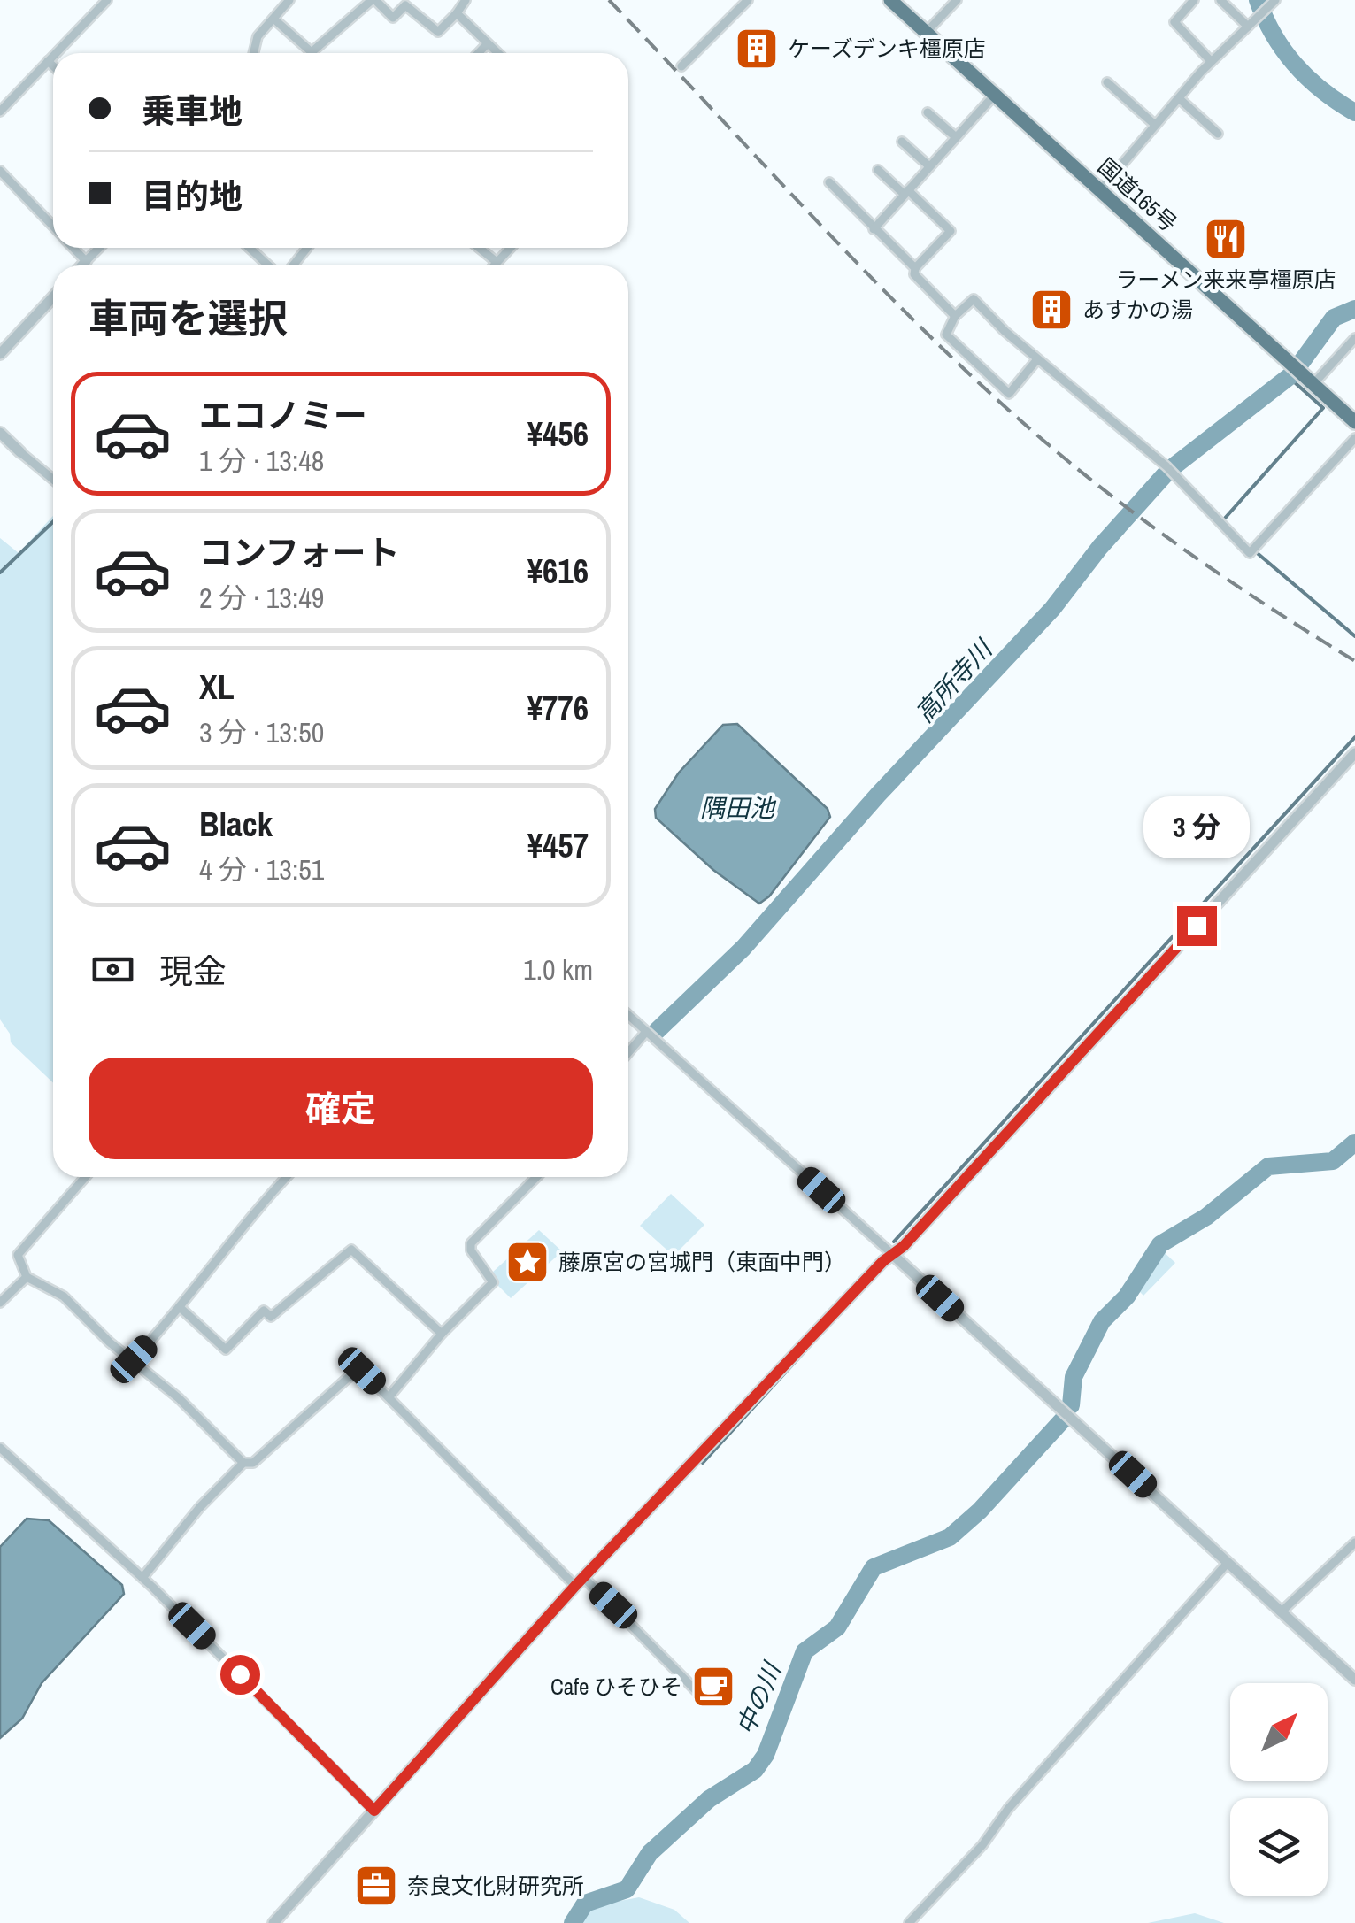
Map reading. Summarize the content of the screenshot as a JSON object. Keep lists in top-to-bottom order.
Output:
{
  "streets": {
    "highway": ["国道165号"]
  },
  "water": ["高所寺川", "隅田池", "中の川"],
  "places": {
    "building": ["ケーズデンキ橿原店", "あすかの湯"],
    "restaurant": ["ラーメン来来亭橿原店"],
    "place": ["藤原宮の宮城門（東面中門）"],
    "cafe": ["Cafe ひそひそ"],
    "office": ["奈良文化財研究所"]
  },
  "north": "top right",
  "page": {
    "banner": ["乗車地", "目的地"],
    "heading": "車両を選択",
    "list": [
      {
        "name": "エコノミー",
        "note": "1 分 · 13:48",
        "value": "¥456"
      },
      {
        "name": "コンフォート",
        "note": "2 分 · 13:49",
        "value": "¥616"
      },
      {
        "name": "XL",
        "note": "3 分 · 13:50",
        "value": "¥776"
      },
      {
        "name": "Black",
        "note": "4 分 · 13:51",
        "value": "¥457"
      }
    ],
    "bubble": "3 分",
    "pay": ["現金", "1.0 km"],
    "buttons": "確定"
  }
}
